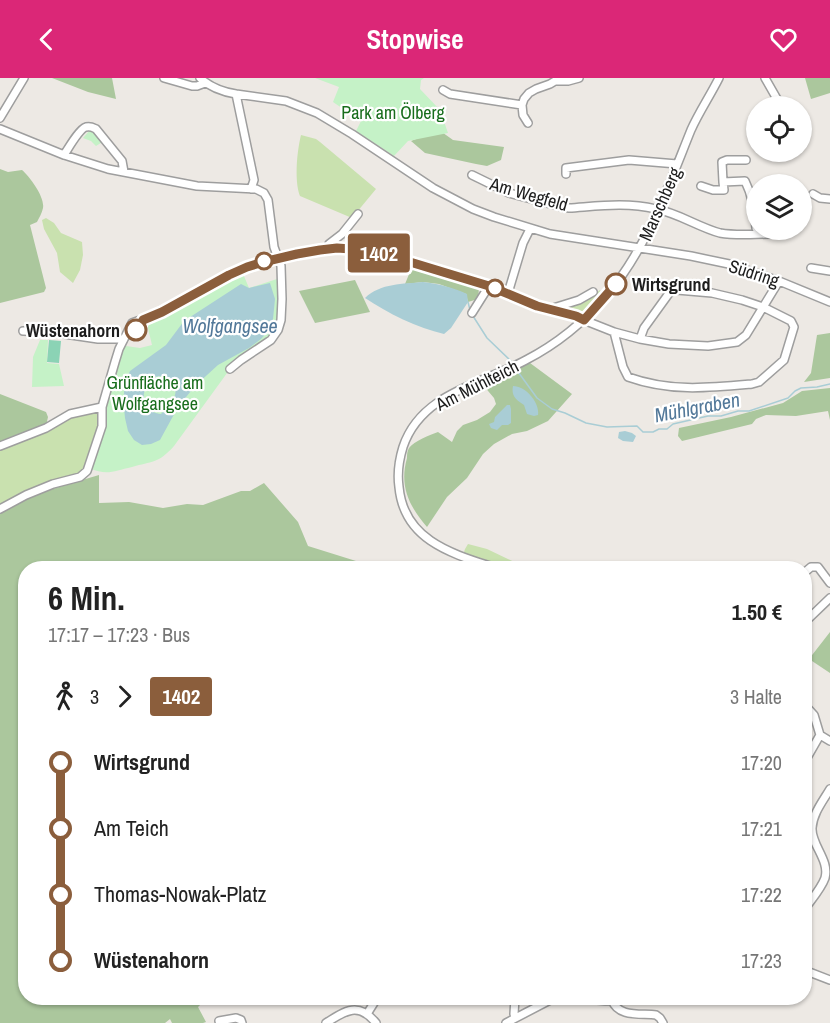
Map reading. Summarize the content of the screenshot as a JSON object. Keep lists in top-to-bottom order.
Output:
{
  "streets": {
    "street": [
      "Am Wegfeld",
      "Marschberg",
      "Südring",
      "Am Mühlteich"
    ]
  },
  "crossings": [
    ["Am Wegfeld", "Marschberg"],
    ["Marschberg", "Südring"],
    ["Marschberg", "Am Mühlteich"]
  ],
  "water": ["Wolfgangsee", "Mühlgraben"],
  "parks": ["Park am Ölberg", "Grünfläche am Wolfgangsee"],
  "places": ["Wirtsgrund", "Wüstenahorn"],
  "lines": ["bus line 1402"],
  "page": {
    "header": "Stopwise",
    "on_map": "1402",
    "heading": ["6 Min.", "17:17 – 17:23 · Bus", "1.50 €"],
    "legs": ["3", "1402", "3 Halte"],
    "list": [
      {
        "name": "Wirtsgrund",
        "value": "17:20"
      },
      {
        "name": "Am Teich",
        "value": "17:21"
      },
      {
        "name": "Thomas-Nowak-Platz",
        "value": "17:22"
      },
      {
        "name": "Wüstenahorn",
        "value": "17:23"
      }
    ]
  }
}
